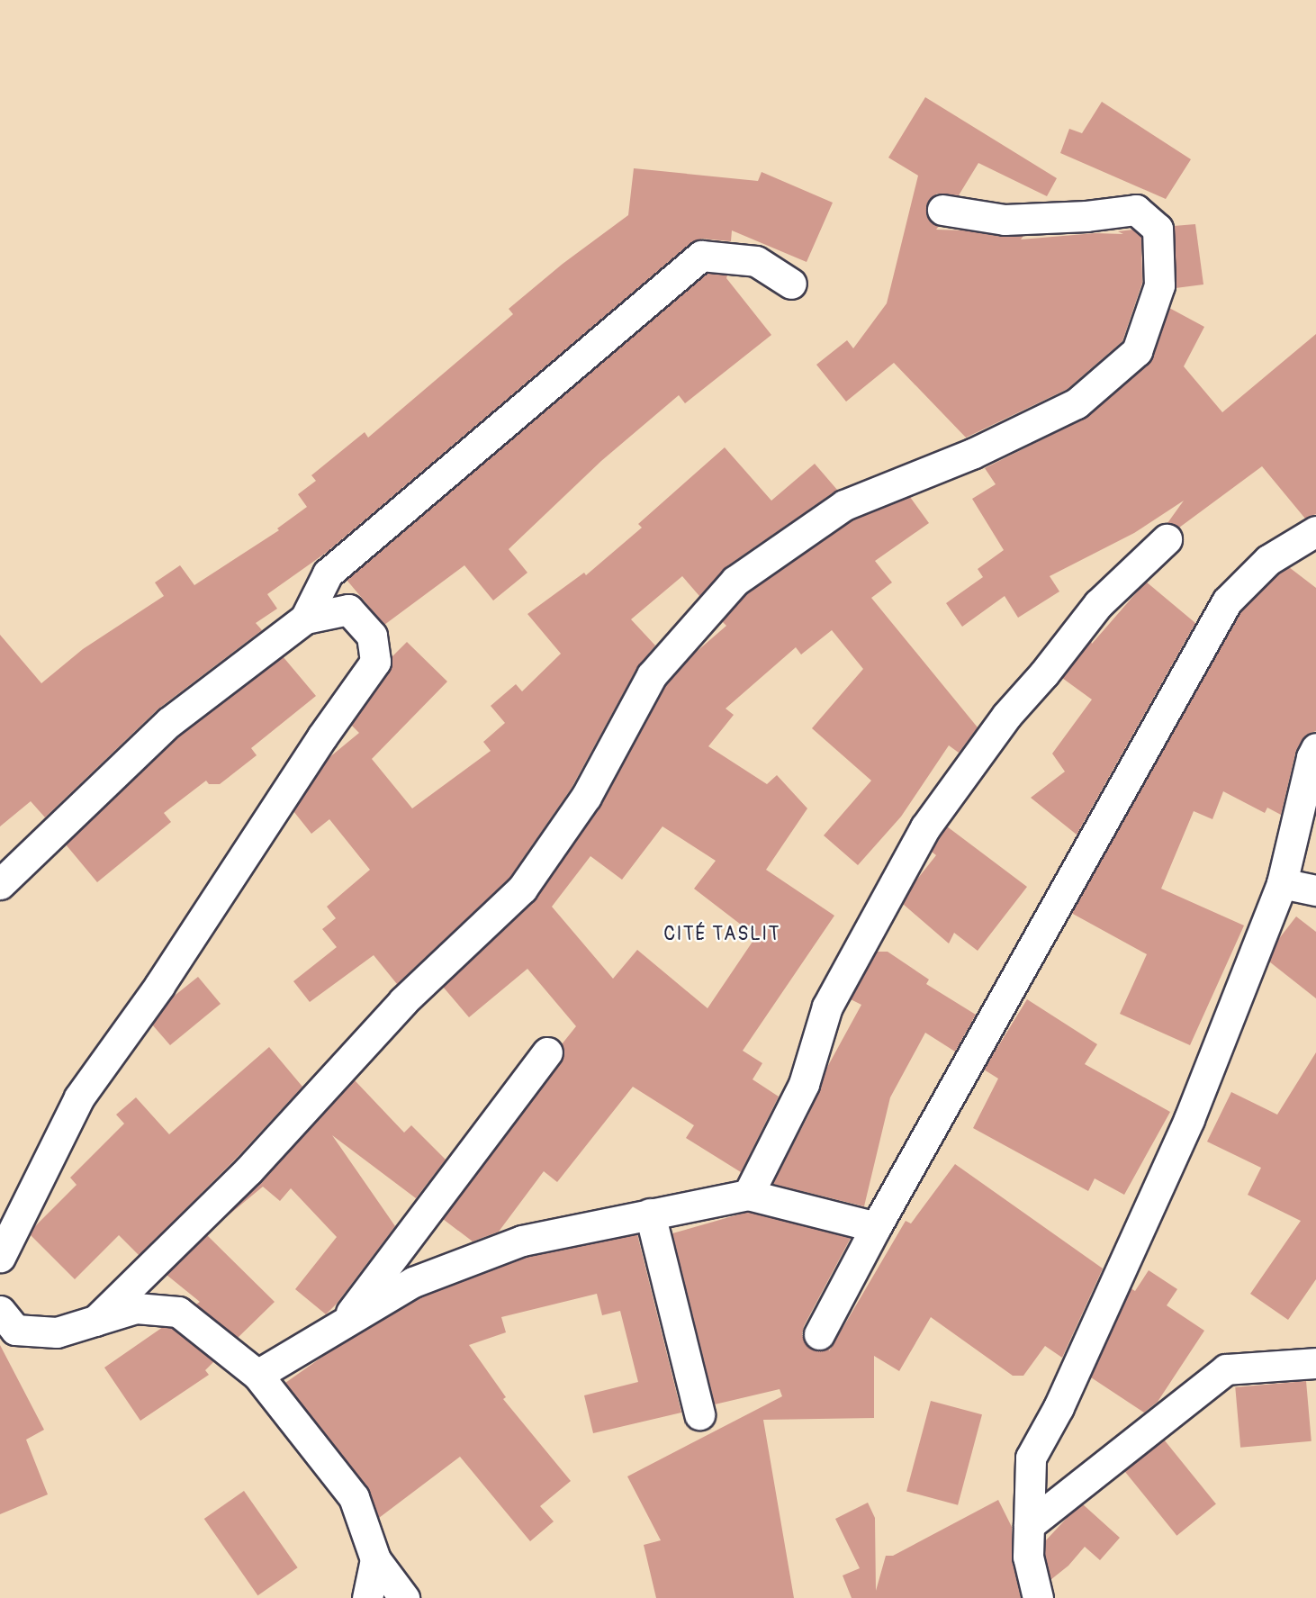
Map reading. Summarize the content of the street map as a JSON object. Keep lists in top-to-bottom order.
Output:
{
  "districts": ["CITÉ TASLIT"]
}
